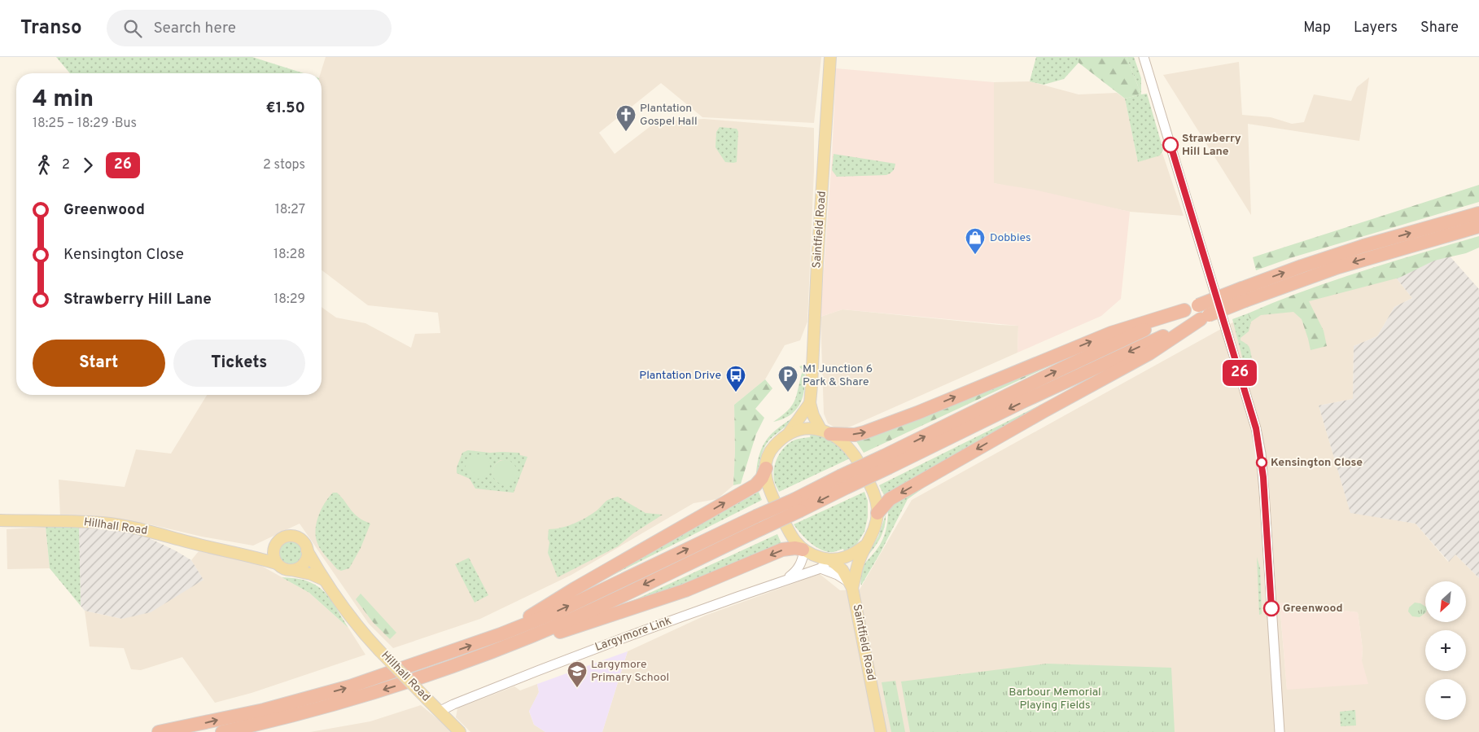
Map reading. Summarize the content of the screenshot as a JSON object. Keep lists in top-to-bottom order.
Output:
{
  "streets": {
    "main road": ["Saintfield Road", "Hillhall Road"],
    "street": ["Largymore Link"]
  },
  "crossings": [
    ["Saintfield Road", "Largymore Link"],
    ["Hillhall Road", "Largymore Link"]
  ],
  "parks": ["Barbour Memorial Playing Fields"],
  "places": {
    "church": ["Plantation Gospel Hall"],
    "other": ["Strawberry Hill Lane", "Kensington Close", "Greenwood"],
    "shop": ["Dobbies"],
    "bus stop": ["Plantation Drive"],
    "parking": ["M1 Junction 6 Park & Share"],
    "school or university": ["Largymore Primary School"]
  },
  "lines": ["bus line 26"],
  "north": "bottom left",
  "page": {
    "header": "Transo",
    "search": "Search here",
    "nav": ["Map", "Layers", "Share"],
    "on_map": "26",
    "heading": ["4 min", "18:25 – 18:29 · Bus", "€1.50"],
    "legs": ["2", "26", "2 stops"],
    "list": [
      {
        "name": "Greenwood",
        "value": "18:27"
      },
      {
        "name": "Kensington Close",
        "value": "18:28"
      },
      {
        "name": "Strawberry Hill Lane",
        "value": "18:29"
      }
    ],
    "buttons": ["Start", "Tickets"],
    "map_buttons": ["+", "−"]
  }
}
